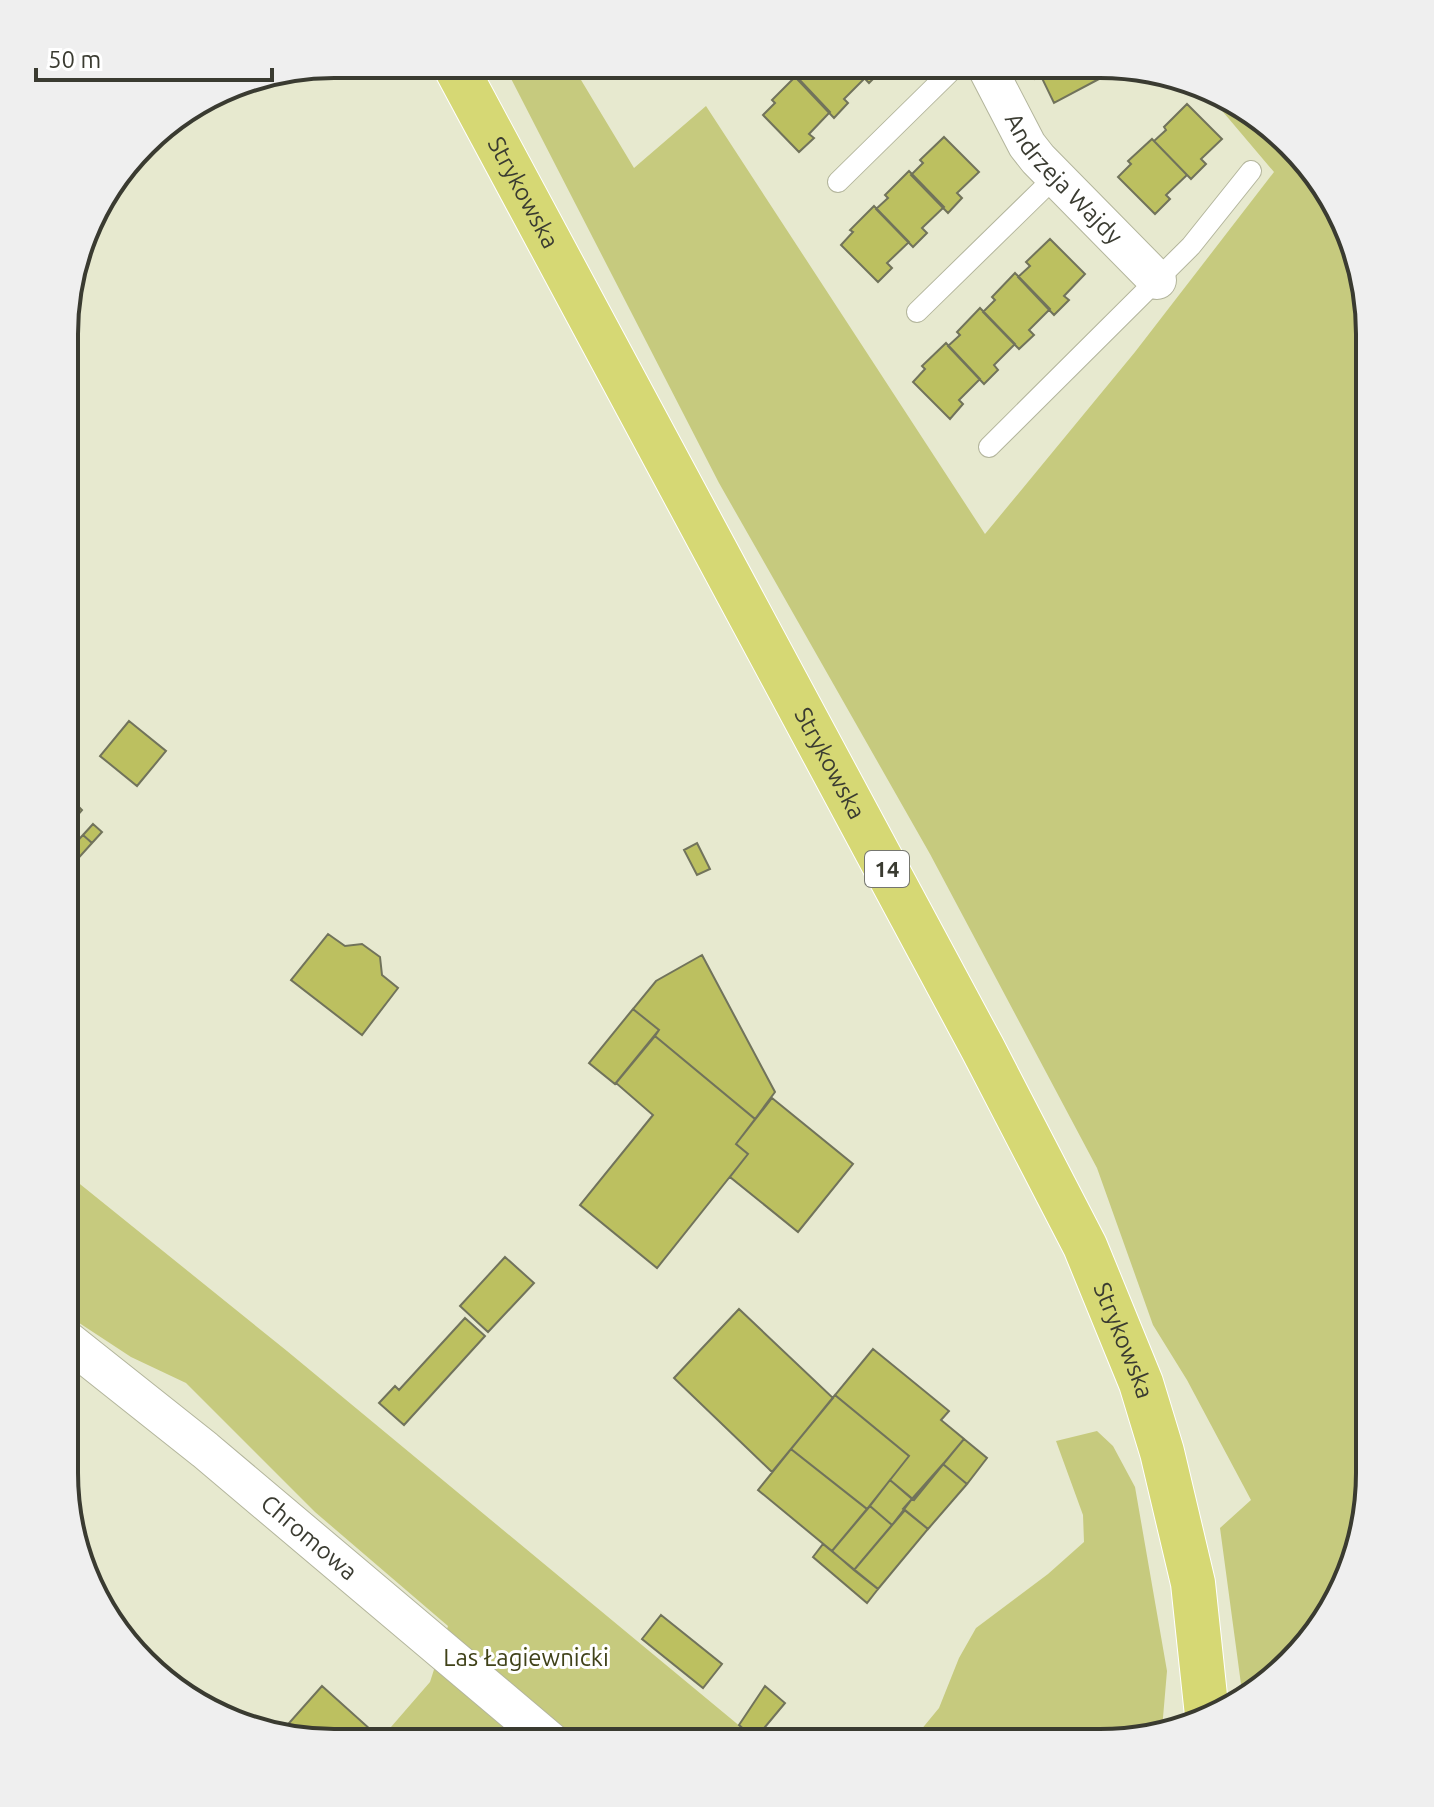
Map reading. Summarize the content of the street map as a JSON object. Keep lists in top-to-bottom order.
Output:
{
  "streets": {
    "main road": ["Strykowska", "14"],
    "street": ["Andrzeja Wajdy", "Chromowa"]
  },
  "parks": ["Las Łagiewnicki"],
  "scale_bar": "50 m"
}
